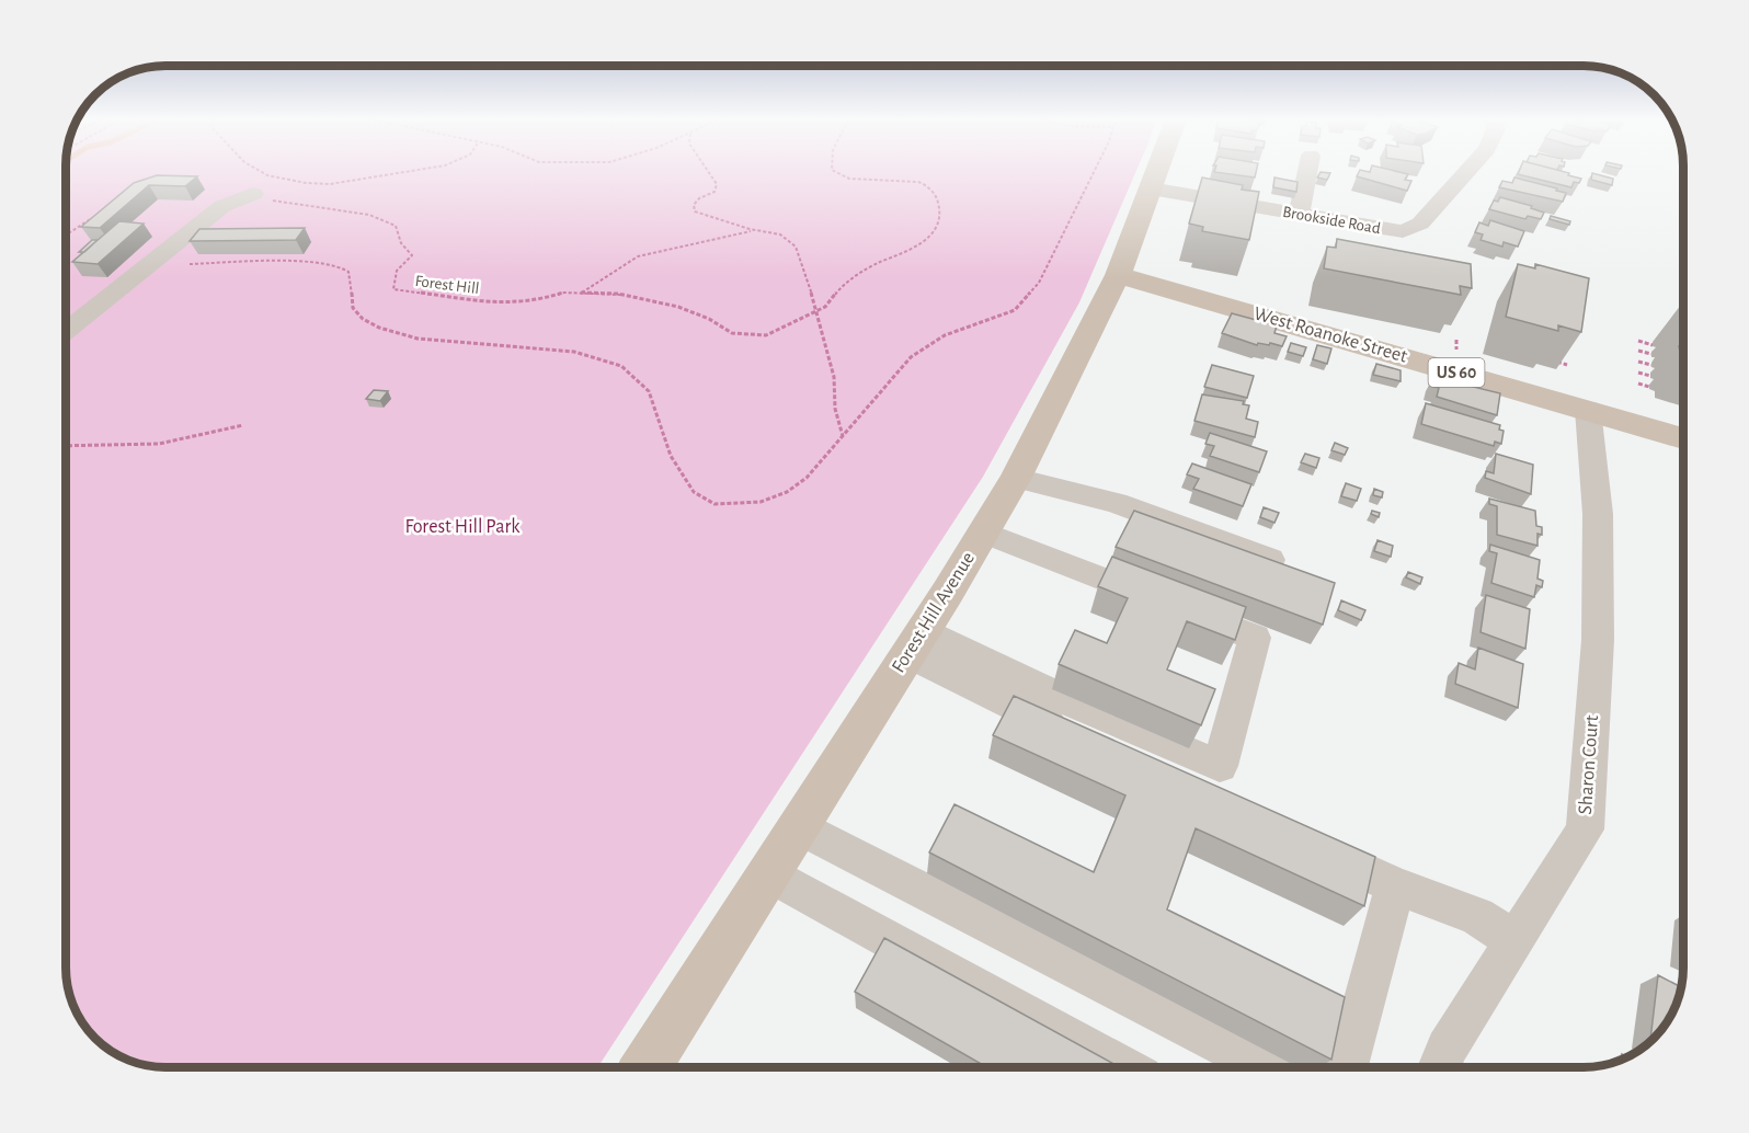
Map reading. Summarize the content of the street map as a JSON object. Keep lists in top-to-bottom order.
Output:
{
  "streets": {
    "main road": ["West Roanoke Street", "US 60", "Forest Hill Avenue"],
    "street": ["Brookside Road", "Sharon Court"],
    "path": ["Forest Hill"]
  },
  "crossings": [
    ["Brookside Road", "Forest Hill Avenue"],
    ["West Roanoke Street", "Forest Hill Avenue"],
    ["West Roanoke Street", "Sharon Court"]
  ],
  "parks": ["Forest Hill Park"]
}
